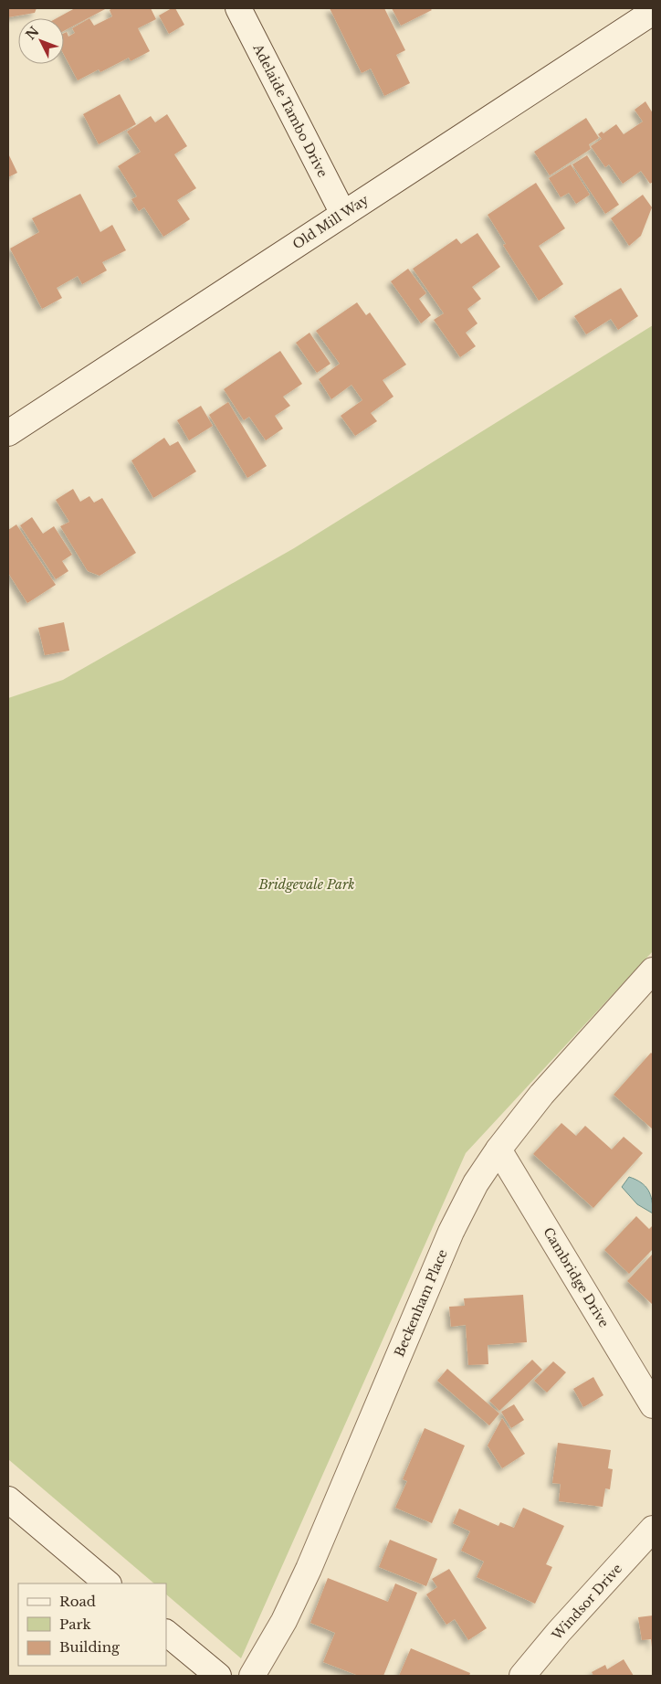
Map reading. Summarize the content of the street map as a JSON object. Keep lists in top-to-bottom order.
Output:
{
  "streets": {
    "street": [
      "Adelaide Tambo Drive",
      "Old Mill Way",
      "Cambridge Drive",
      "Beckenham Place",
      "Windsor Drive"
    ]
  },
  "crossings": [
    ["Adelaide Tambo Drive", "Old Mill Way"],
    ["Cambridge Drive", "Beckenham Place"]
  ],
  "parks": ["Bridgevale Park"],
  "legend": ["Road", "Park", "Building"],
  "north": "top left"
}
